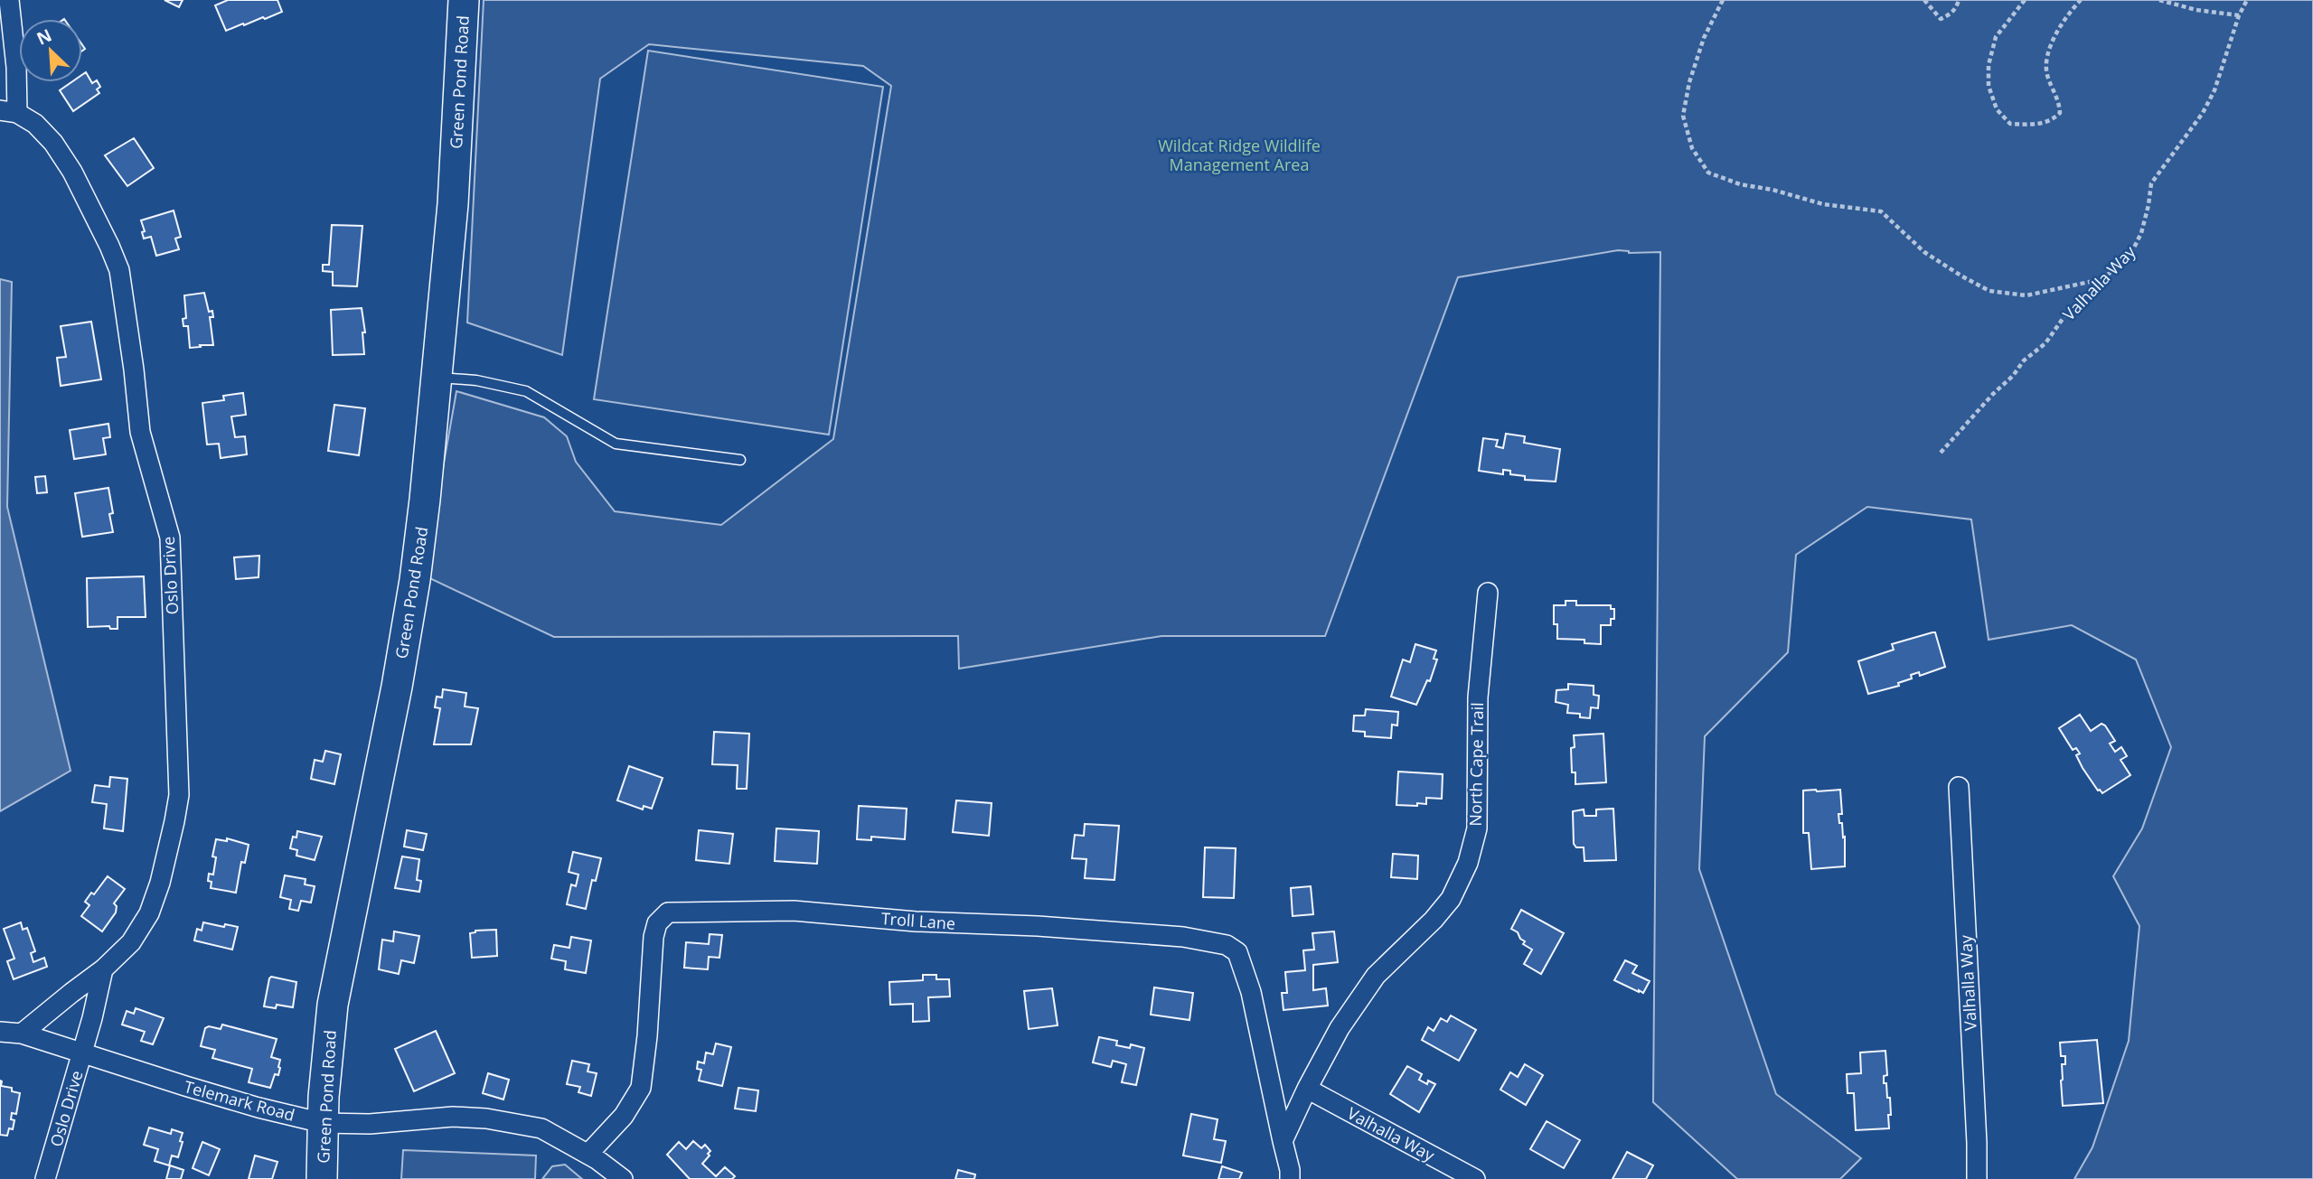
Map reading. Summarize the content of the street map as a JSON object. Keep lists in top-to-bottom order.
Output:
{
  "streets": {
    "main road": ["Green Pond Road"],
    "street": [
      "Valhalla Way",
      "Oslo Drive",
      "North Cape Trail",
      "Troll Lane",
      "Telemark Road"
    ]
  },
  "crossings": [
    ["Green Pond Road", "Telemark Road"],
    ["Valhalla Way", "North Cape Trail"],
    ["Oslo Drive", "Telemark Road"],
    ["North Cape Trail", "Troll Lane"],
    ["Troll Lane", "Telemark Road"]
  ],
  "parks": ["Wildcat Ridge Wildlife Management Area"],
  "north": "top left"
}
